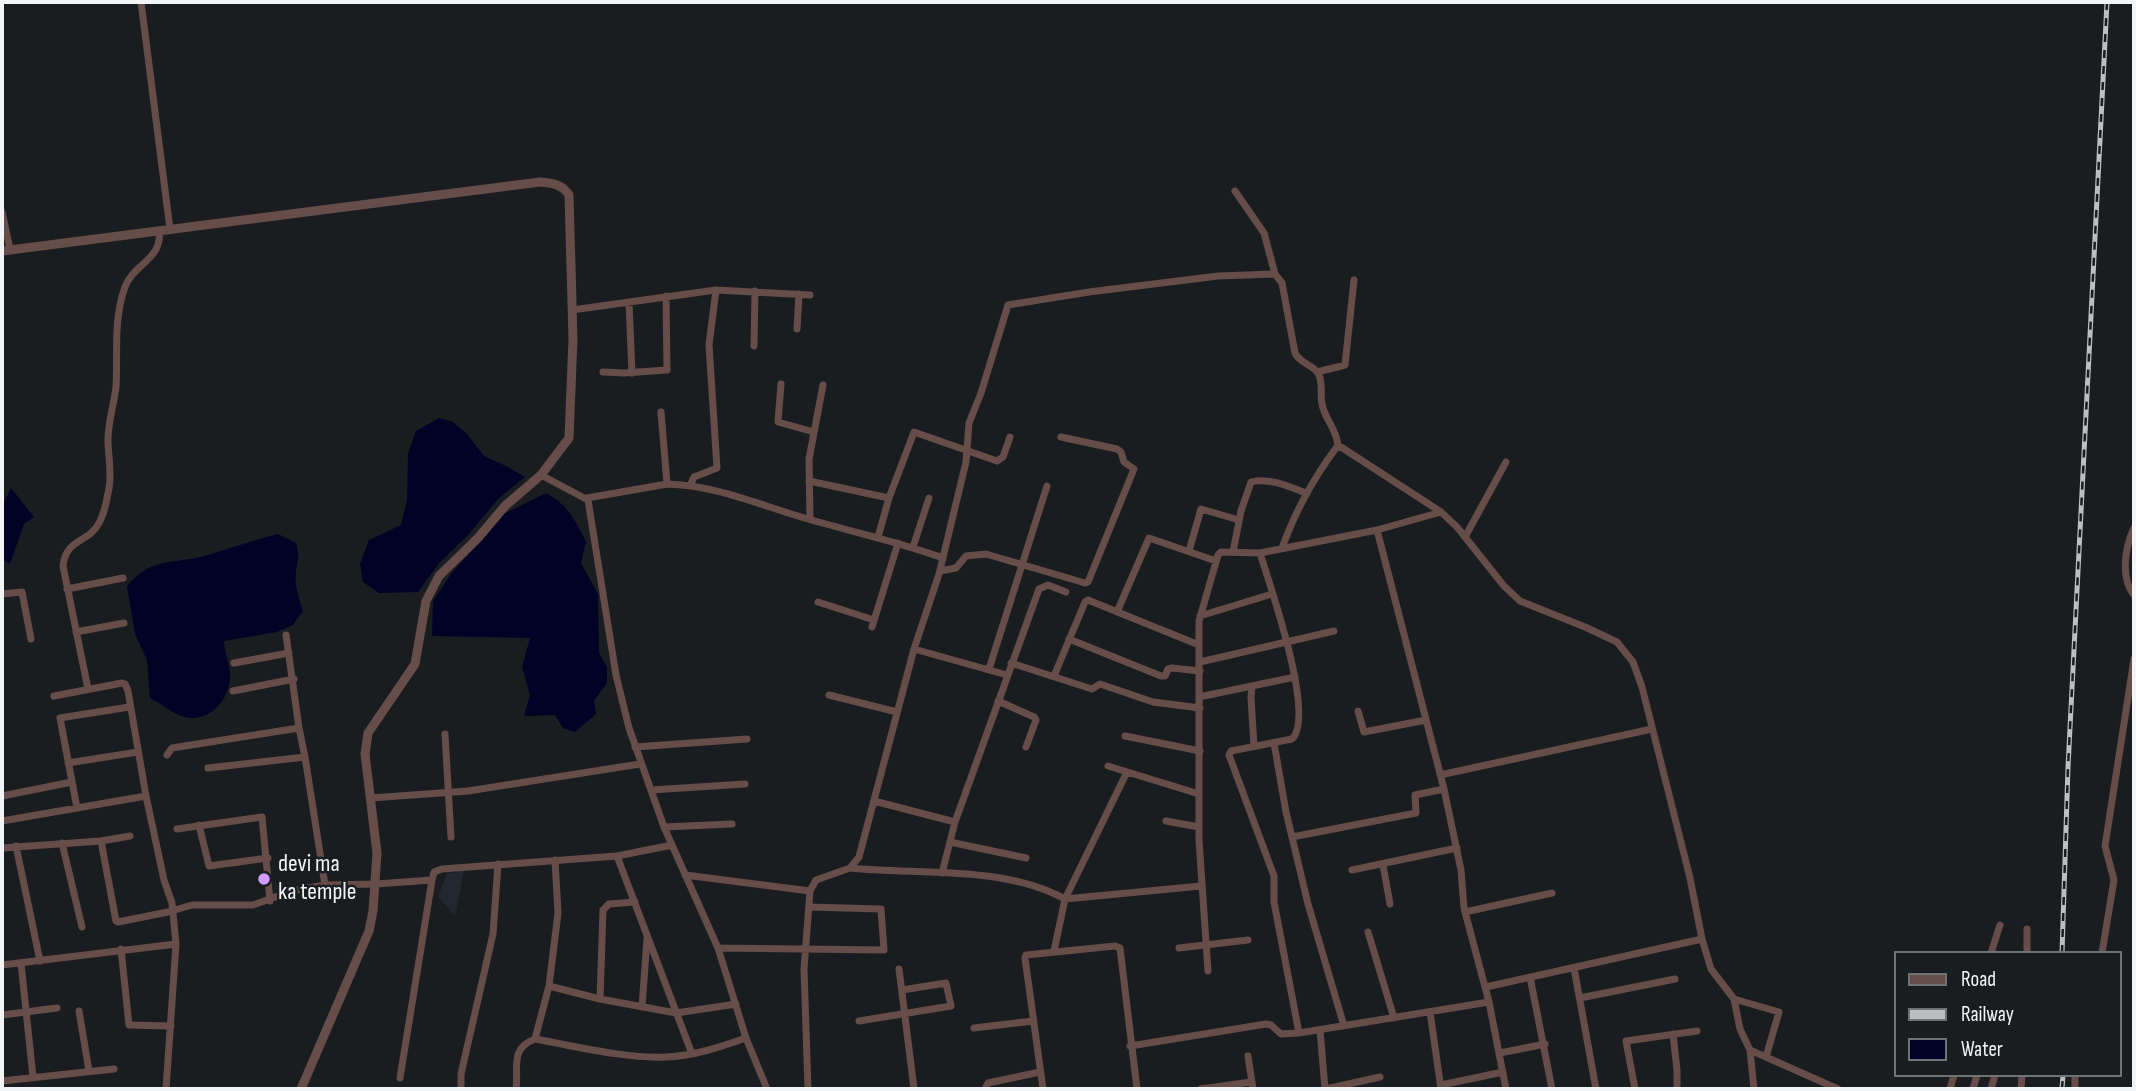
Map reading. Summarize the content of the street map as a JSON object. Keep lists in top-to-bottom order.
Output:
{
  "places": ["devi ma ka temple"],
  "legend": ["Road", "Railway", "Water"]
}
